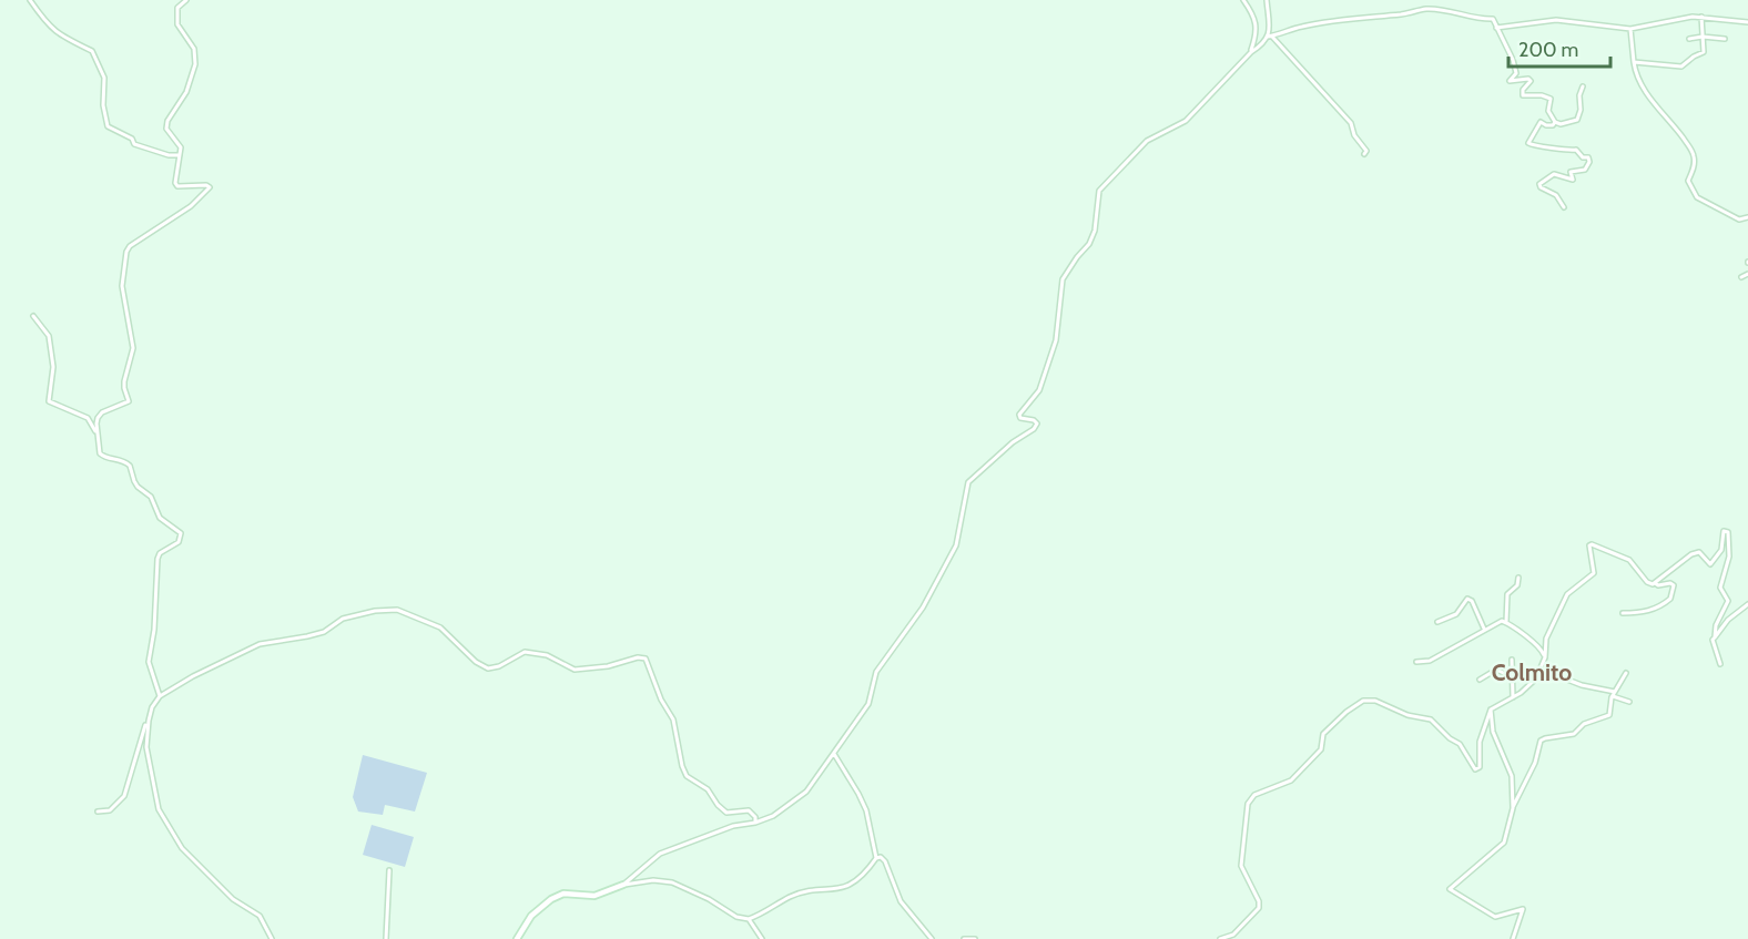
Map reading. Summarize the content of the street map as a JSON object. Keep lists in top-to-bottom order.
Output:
{
  "districts": ["Colmito"],
  "scale_bar": "200 m"
}
